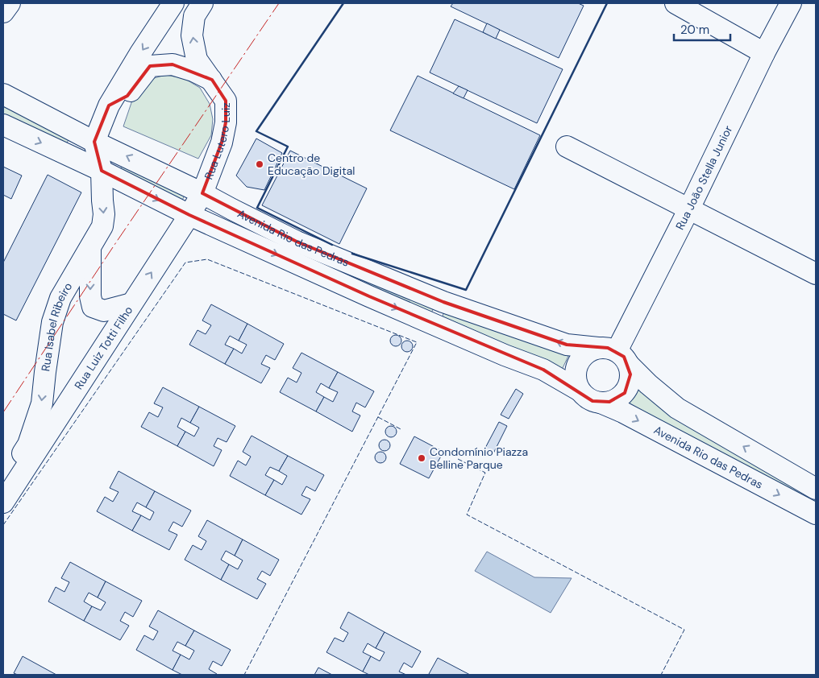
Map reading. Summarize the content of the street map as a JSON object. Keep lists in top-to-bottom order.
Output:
{
  "streets": {
    "street": [
      "Rua Lutero Luiz",
      "Rua João Stella Junior",
      "Avenida Rio das Pedras",
      "Rua Isabel Ribeiro",
      "Rua Luiz Totti Filho"
    ]
  },
  "crossings": [
    ["Rua Lutero Luiz", "Avenida Rio das Pedras"],
    ["Rua Lutero Luiz", "Rua Luiz Totti Filho"],
    ["Rua João Stella Junior", "Avenida Rio das Pedras"],
    ["Avenida Rio das Pedras", "Rua Isabel Ribeiro"],
    ["Avenida Rio das Pedras", "Rua Luiz Totti Filho"]
  ],
  "one_way": ["Rua Lutero Luiz", "Rua Isabel Ribeiro"],
  "places": ["Centro de Educação Digital", "Condomínio Piazza Belline Parque"],
  "scale_bar": "20 m"
}
